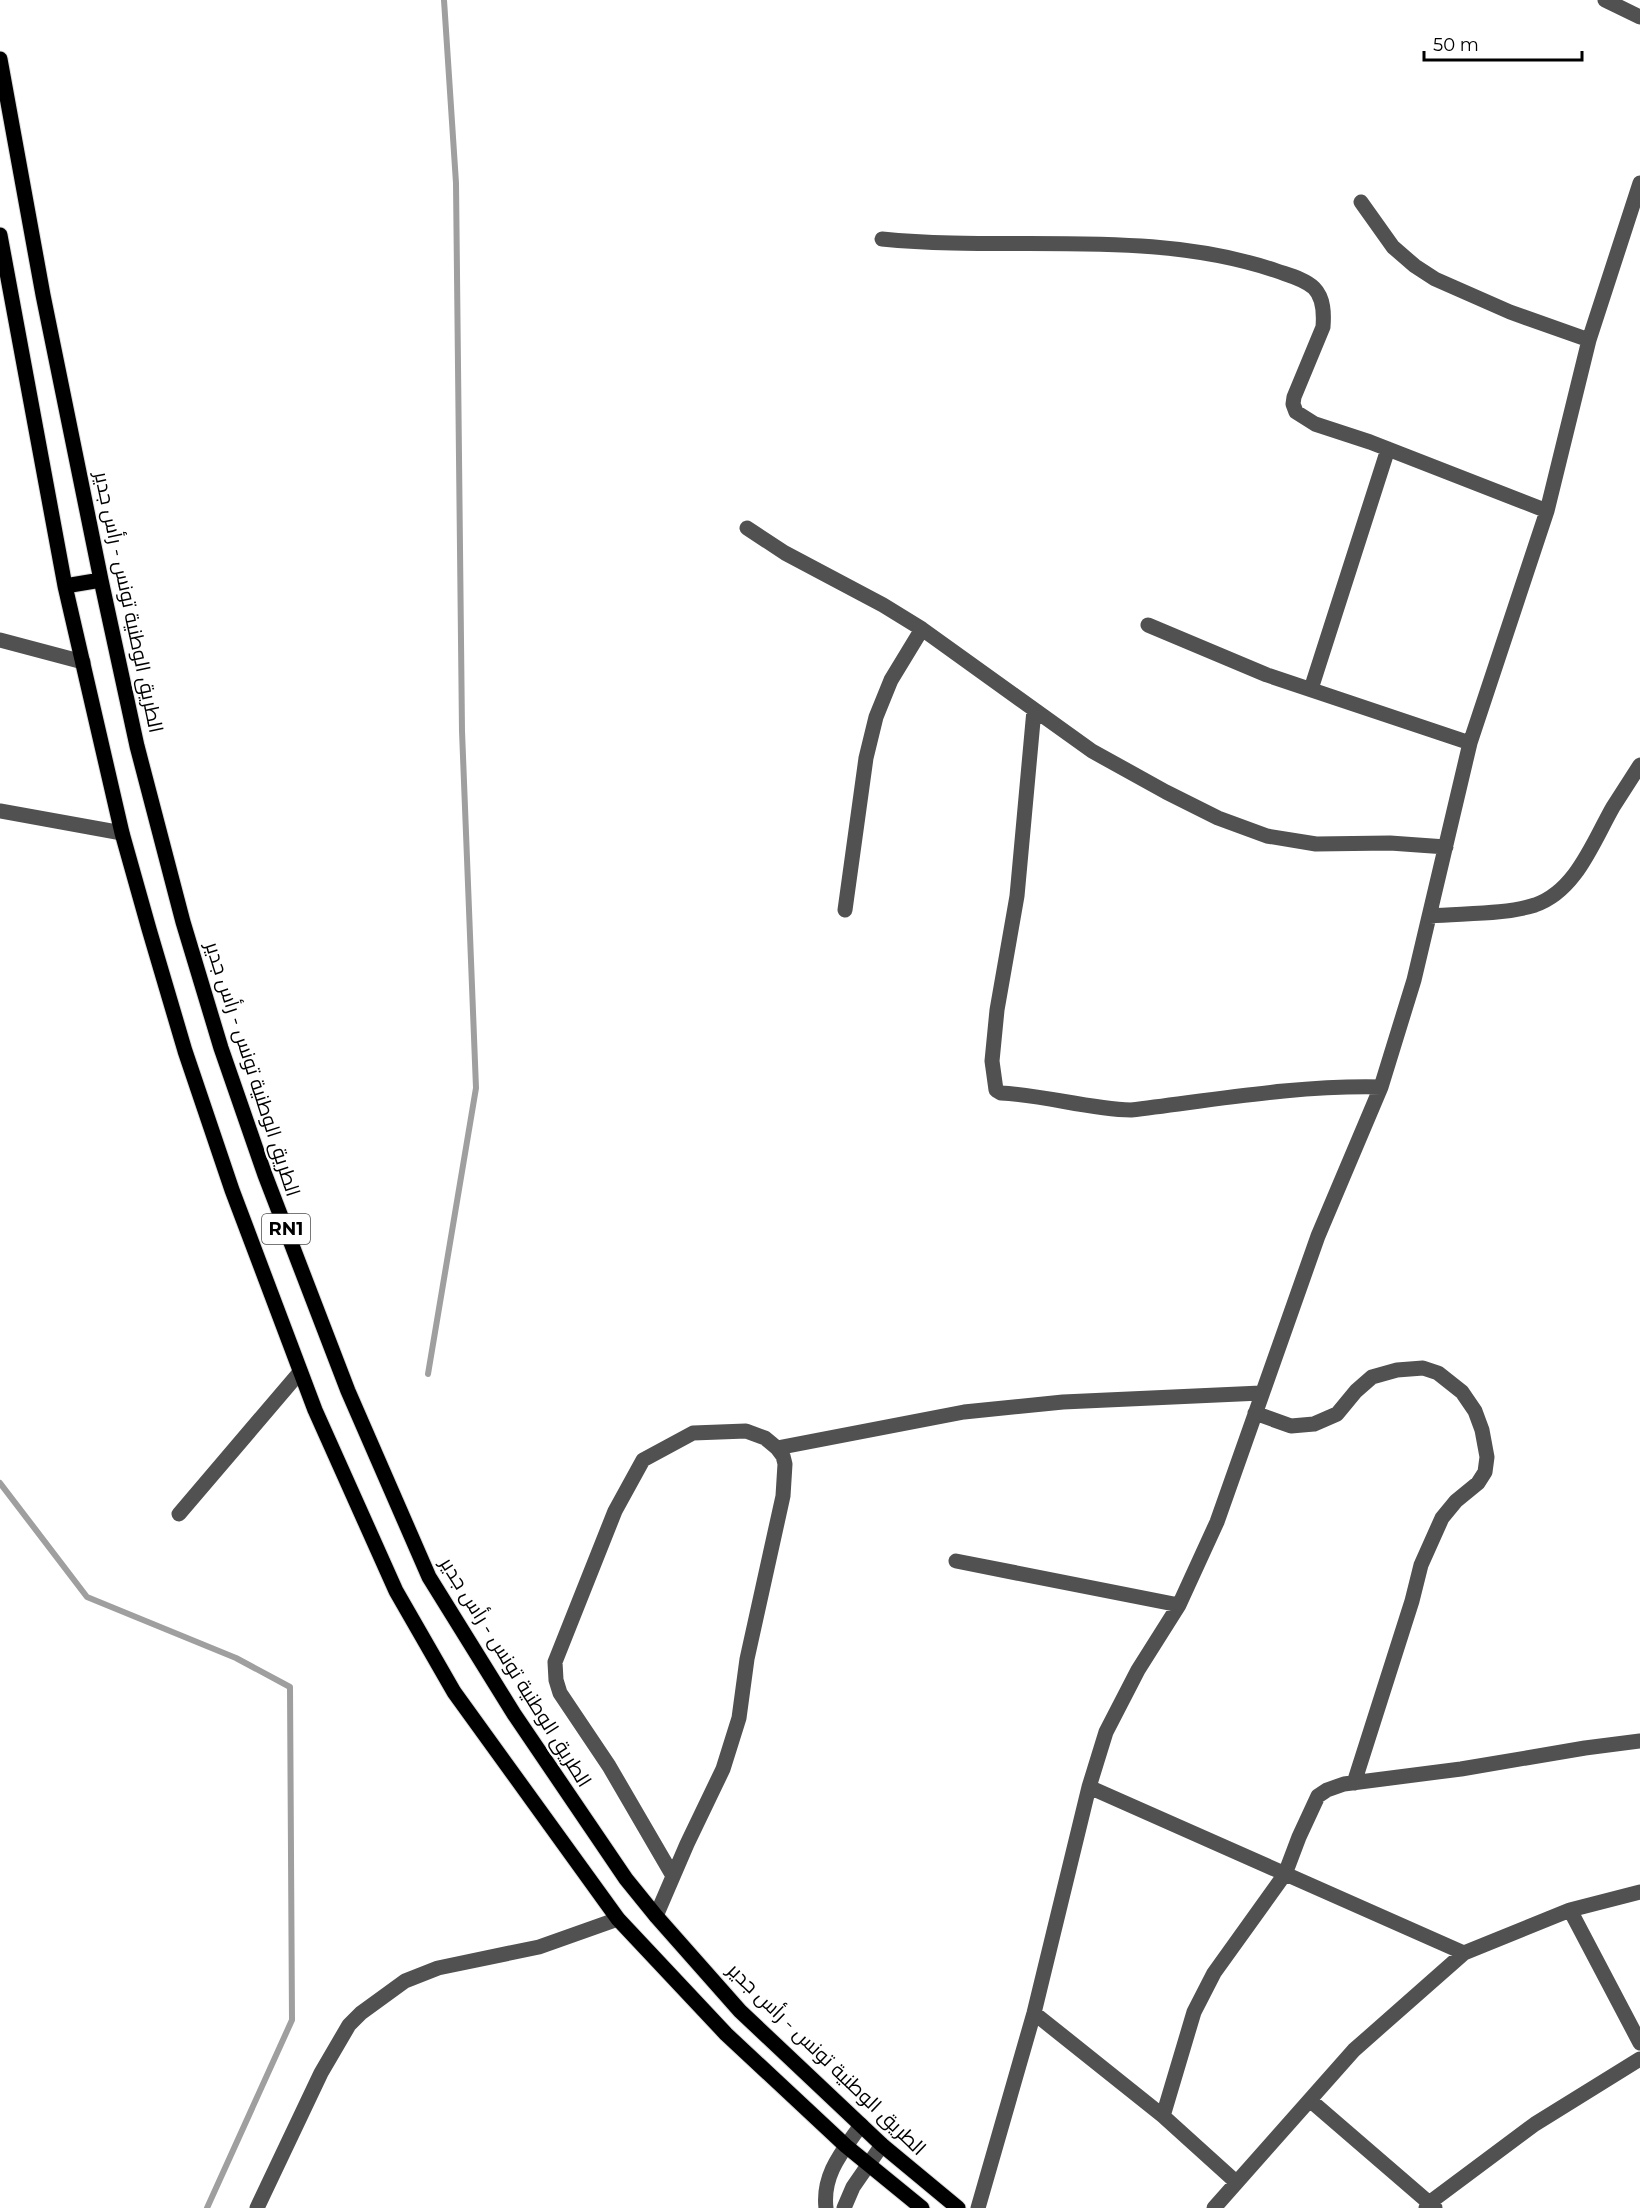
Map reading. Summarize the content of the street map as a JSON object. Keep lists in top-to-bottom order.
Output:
{
  "streets": {
    "main road": ["الطريق الوطنية تونس - رأس جدير", "RN1"]
  },
  "scale_bar": "50 m"
}
